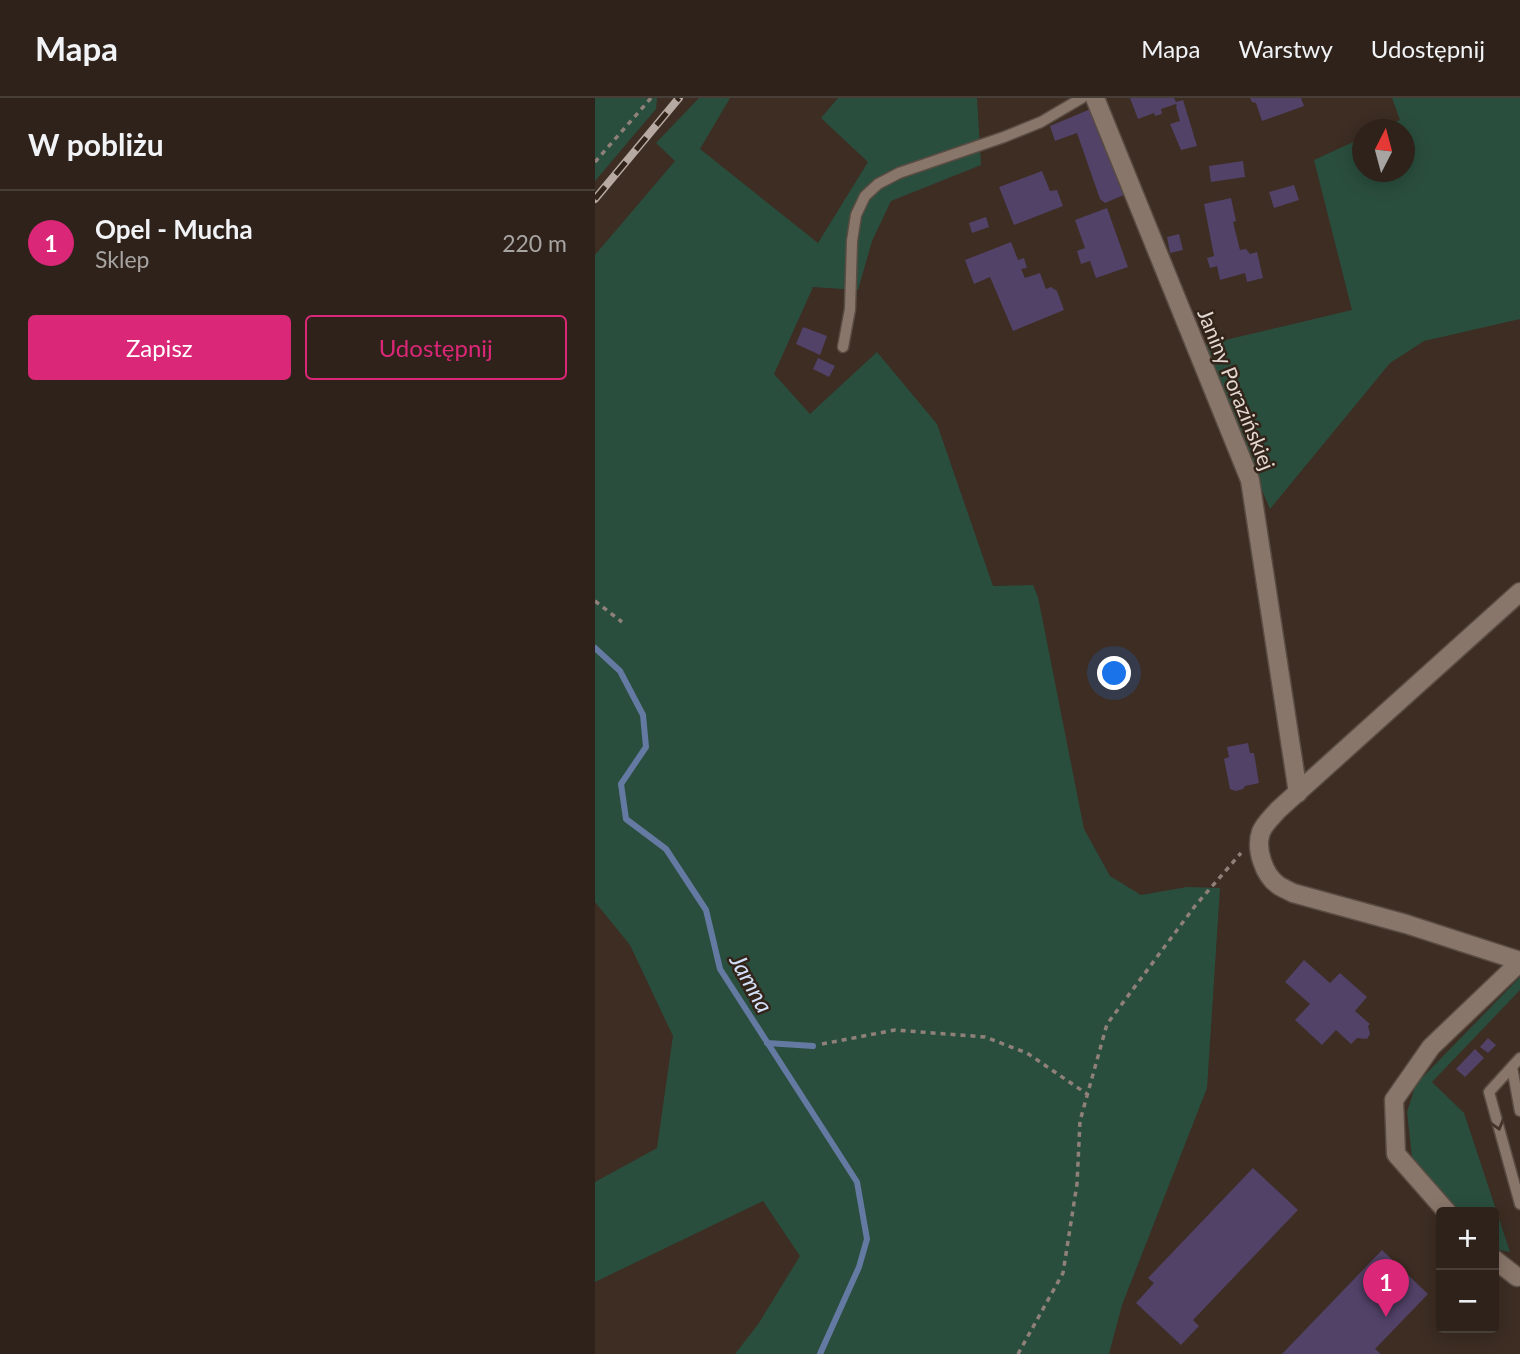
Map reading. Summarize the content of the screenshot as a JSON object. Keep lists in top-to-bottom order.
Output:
{
  "streets": {
    "street": ["Janiny Porazińskiej"]
  },
  "water": ["Jamna"],
  "north": "top",
  "page": {
    "header": "Mapa",
    "nav": ["Mapa", "Warstwy", "Udostępnij"],
    "heading": "W pobliżu",
    "list": [
      {
        "mark": "1",
        "name": "Opel - Mucha",
        "note": "Sklep",
        "value": "220 m"
      }
    ],
    "buttons": ["Zapisz", "Udostępnij"],
    "map_buttons": ["+", "−"],
    "pins": "1"
  }
}
